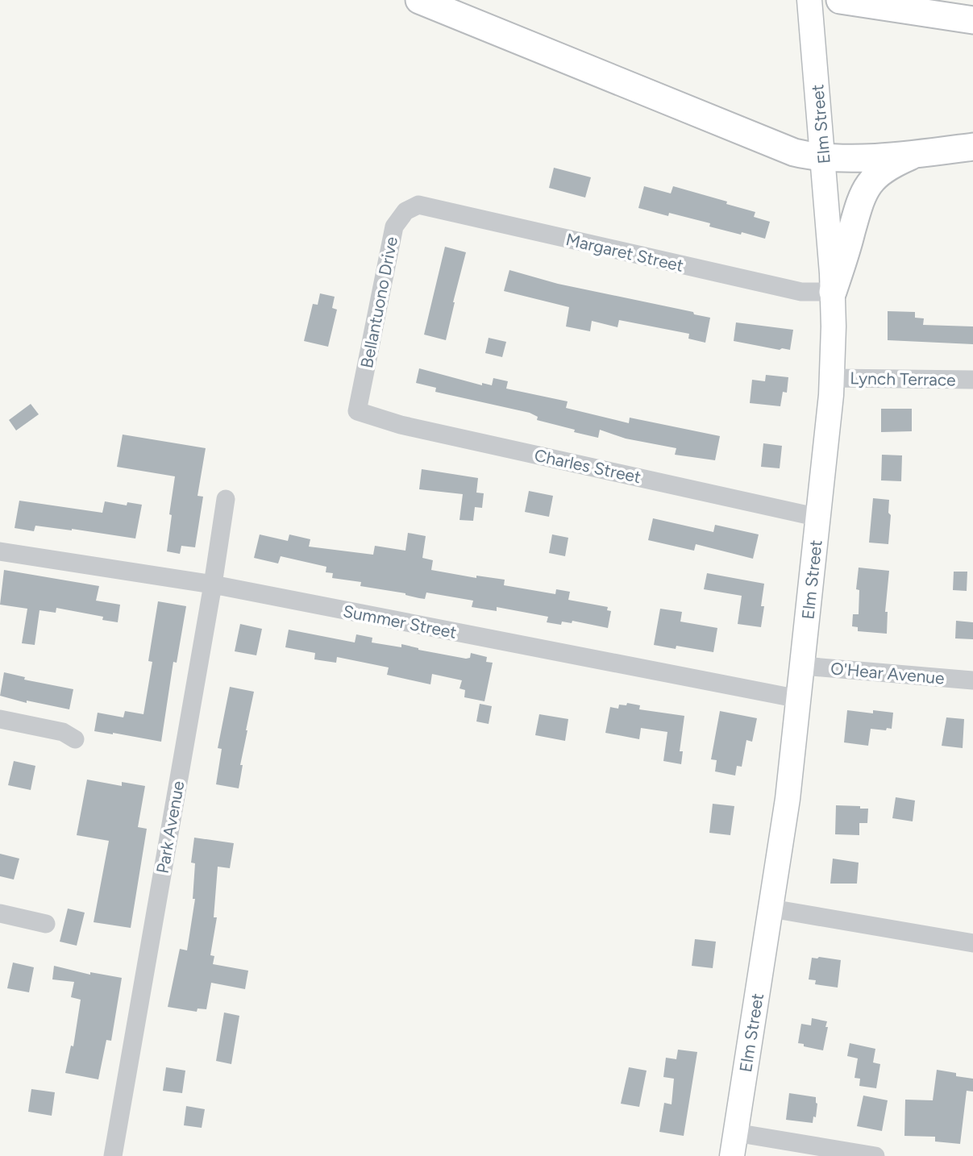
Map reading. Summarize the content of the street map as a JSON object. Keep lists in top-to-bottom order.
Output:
{
  "streets": {
    "main road": ["Elm Street"],
    "street": [
      "Margaret Street",
      "Bellantuono Drive",
      "Lynch Terrace",
      "Charles Street",
      "Summer Street",
      "O'Hear Avenue",
      "Park Avenue"
    ]
  },
  "crossings": [
    ["Elm Street", "Margaret Street"],
    ["Elm Street", "Lynch Terrace"],
    ["Elm Street", "Charles Street"],
    ["Elm Street", "Summer Street"],
    ["Elm Street", "O'Hear Avenue"],
    ["Margaret Street", "Bellantuono Drive"],
    ["Bellantuono Drive", "Charles Street"],
    ["Summer Street", "Park Avenue"]
  ]
}
